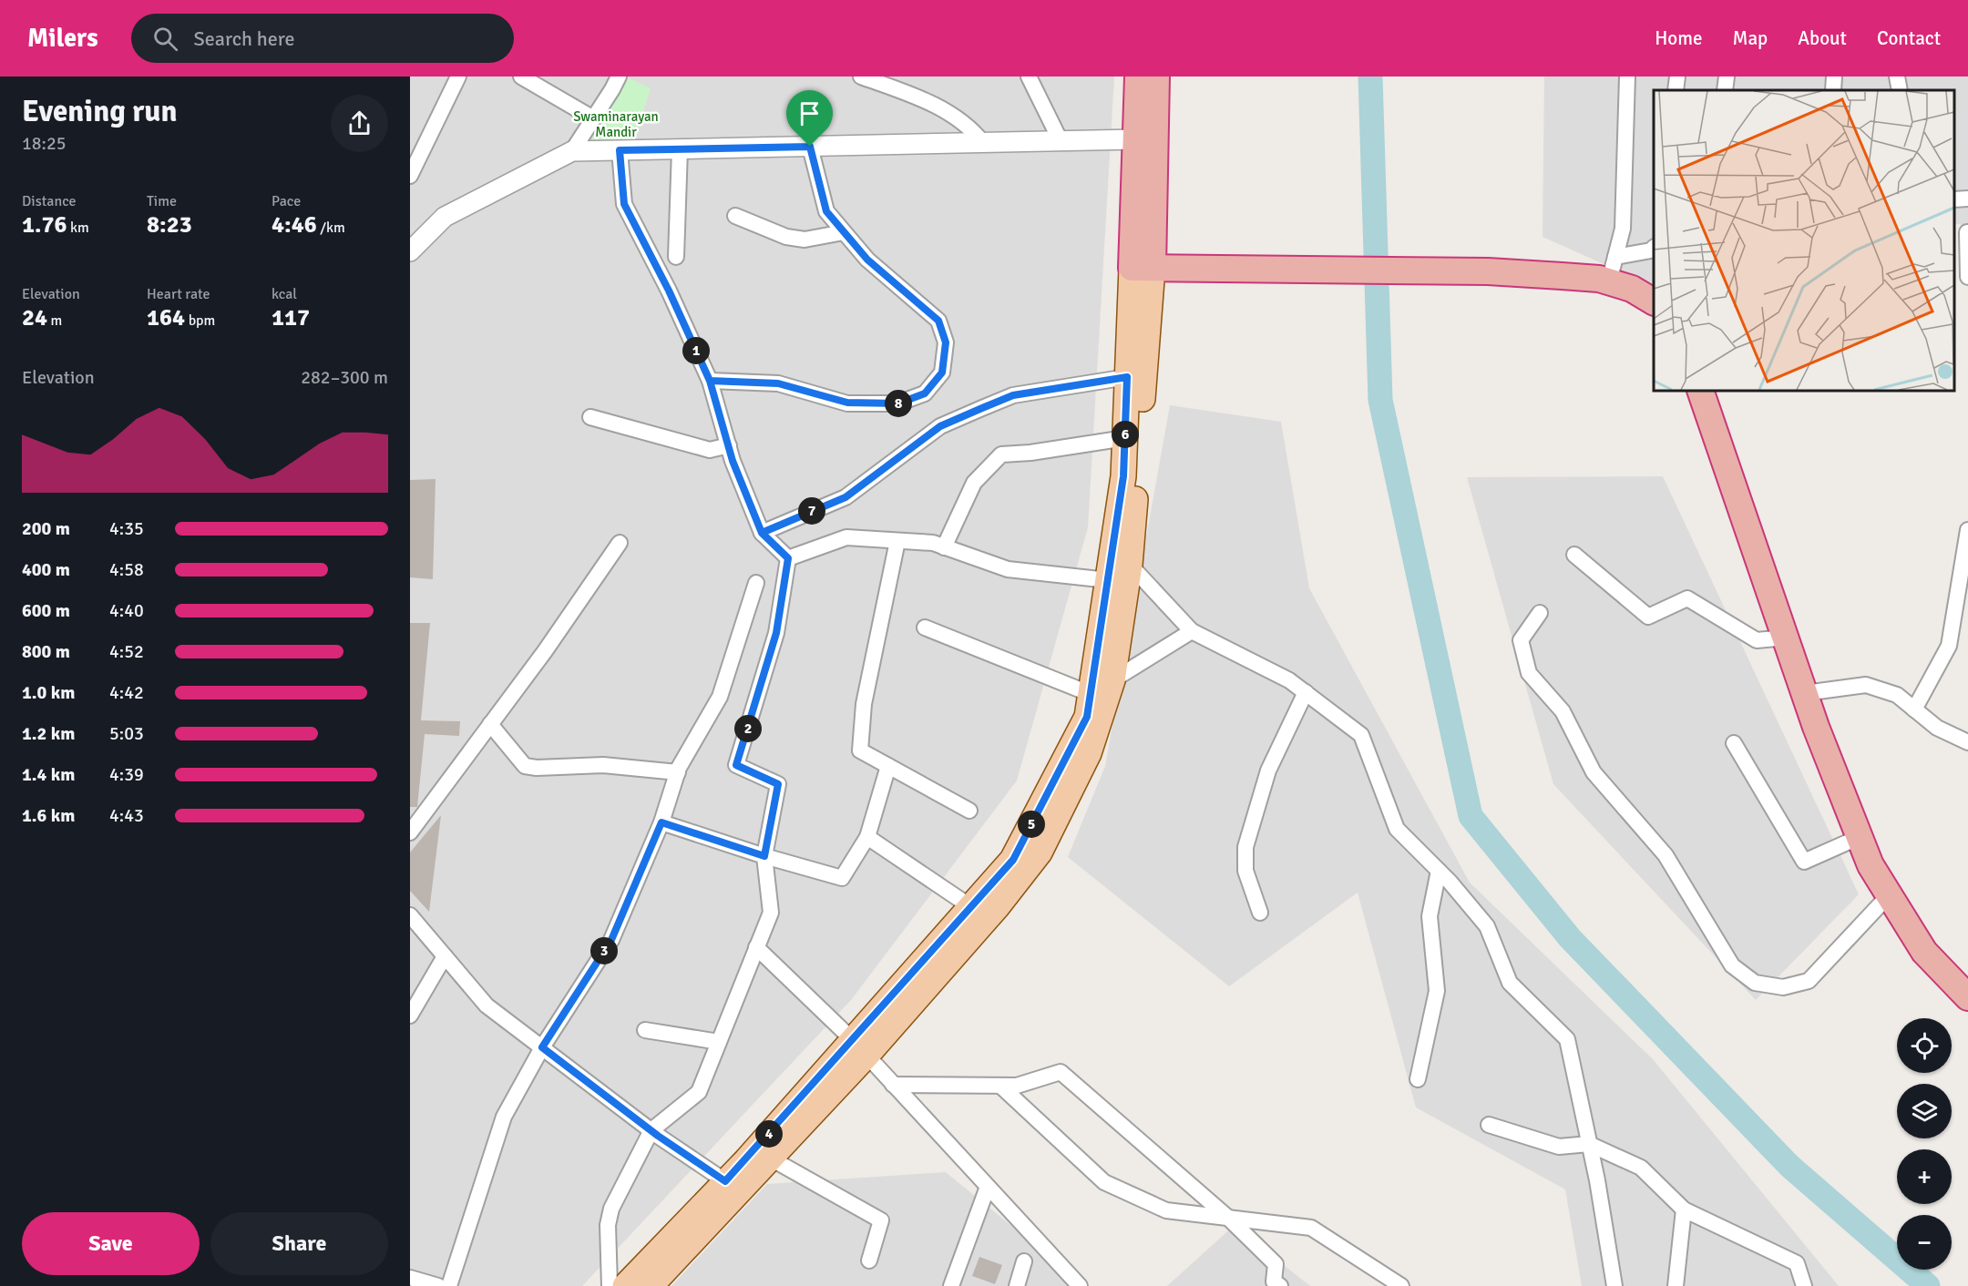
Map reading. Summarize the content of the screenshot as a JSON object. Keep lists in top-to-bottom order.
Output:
{
  "parks": ["Swaminarayan Mandir"],
  "page": {
    "header": "Milers",
    "search": "Search here",
    "nav": [
      "Home",
      "Map",
      "About",
      "Contact"
    ],
    "heading": ["Evening run", "18:25"],
    "stats": [
      ["Distance", "1.76 km"],
      ["Time", "8:23"],
      ["Pace", "4:46 /km"],
      ["Elevation", "24 m"],
      ["Heart rate", "164 bpm"],
      ["kcal", "117"]
    ],
    "pins": [
      "1",
      "8",
      "6",
      "7",
      "2",
      "5",
      "3",
      "4"
    ],
    "chart": ["Elevation", "282–300 m"],
    "list": [
      {
        "name": "200 m",
        "note": "4:35"
      },
      {
        "name": "400 m",
        "note": "4:58"
      },
      {
        "name": "600 m",
        "note": "4:40"
      },
      {
        "name": "800 m",
        "note": "4:52"
      },
      {
        "name": "1.0 km",
        "note": "4:42"
      },
      {
        "name": "1.2 km",
        "note": "5:03"
      },
      {
        "name": "1.4 km",
        "note": "4:39"
      },
      {
        "name": "1.6 km",
        "note": "4:43"
      }
    ],
    "map_buttons": ["+", "−"],
    "buttons": ["Save", "Share"]
  }
}
